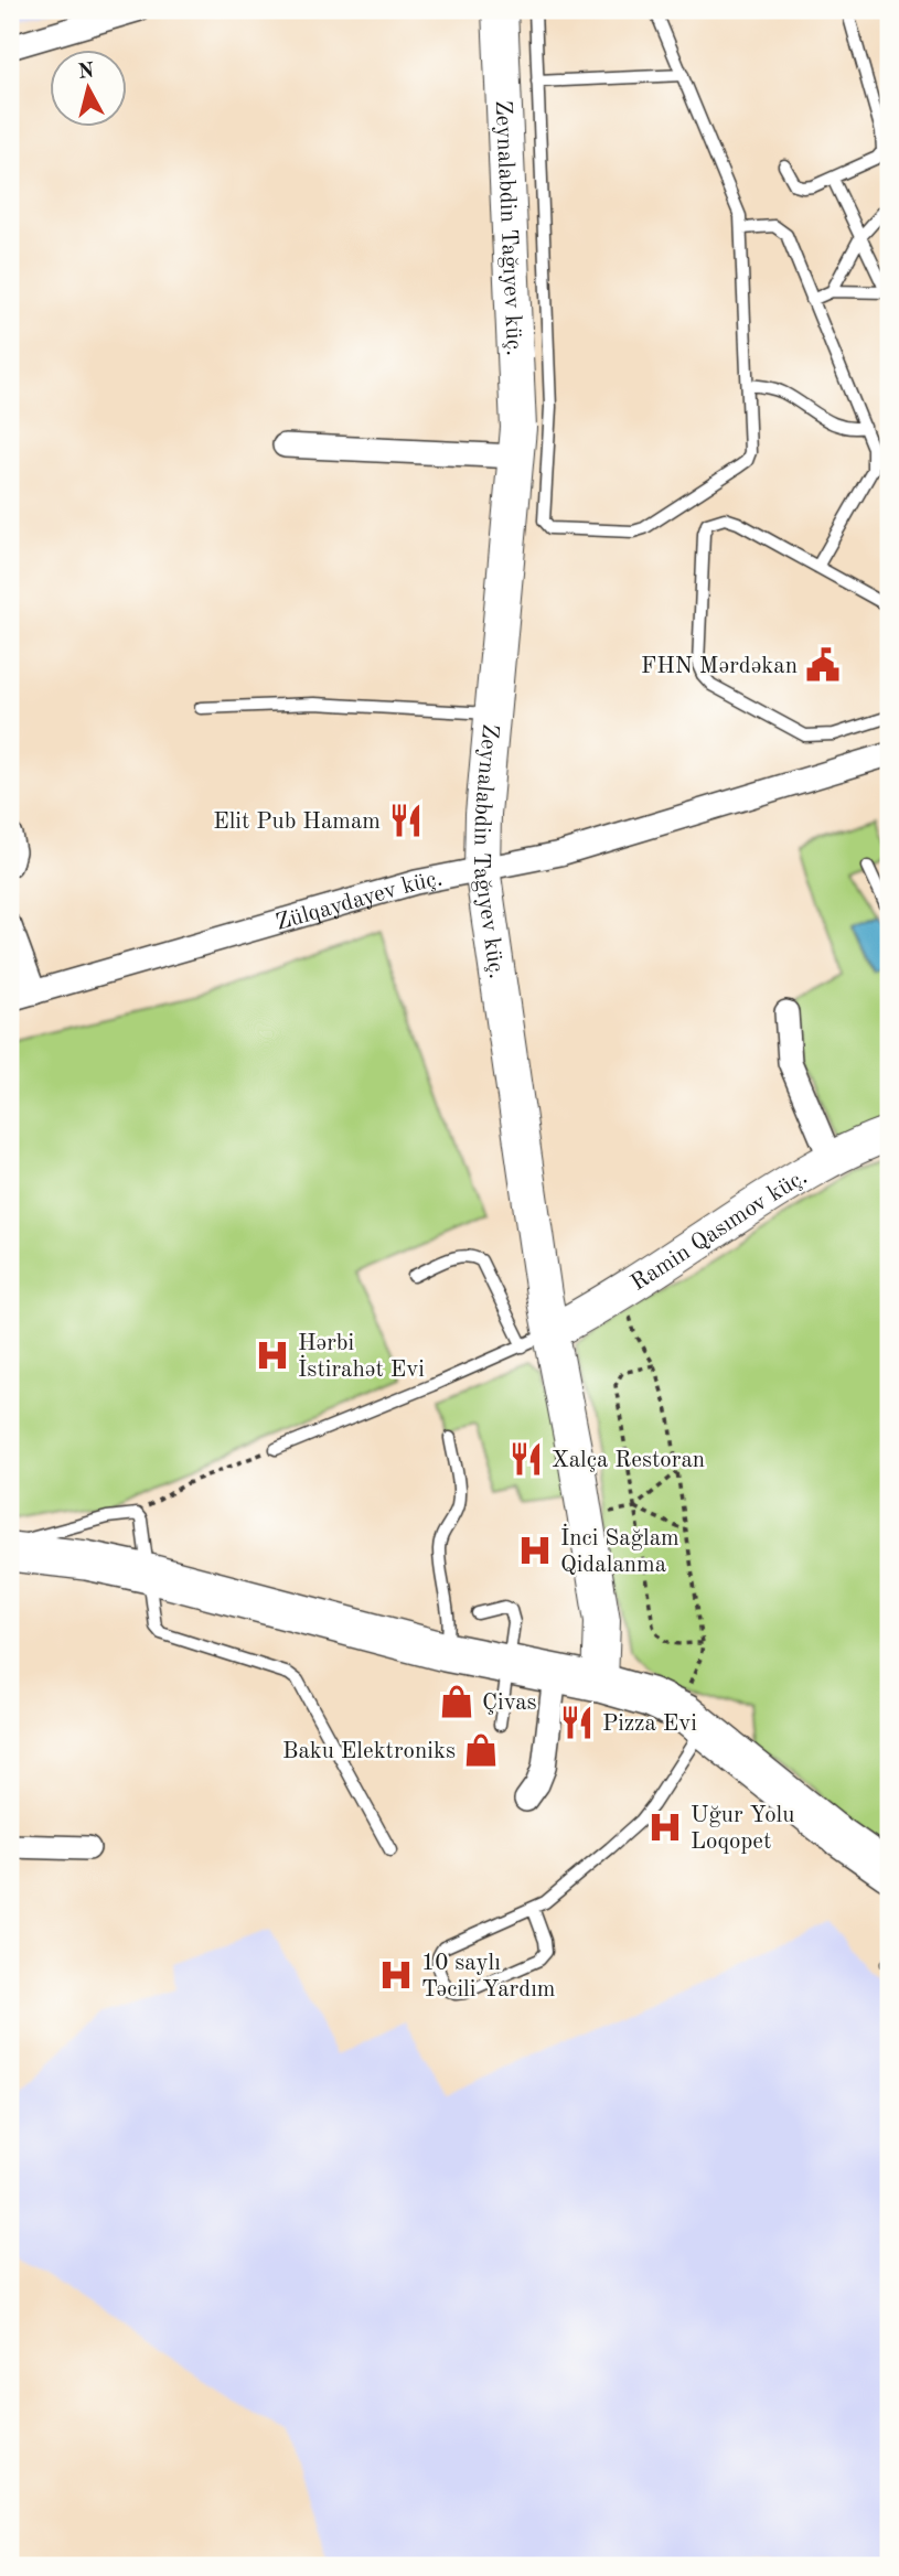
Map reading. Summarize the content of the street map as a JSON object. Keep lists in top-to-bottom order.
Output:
{
  "streets": {
    "street": ["Zeynalabdin Tağıyev küç.", "Zülqaydayev küç.", "Ramin Qasımov küç."]
  },
  "crossings": [
    ["Zeynalabdin Tağıyev küç.", "Zülqaydayev küç."],
    ["Zeynalabdin Tağıyev küç.", "Ramin Qasımov küç."]
  ],
  "places": {
    "public building": ["FHN Mərdəkan"],
    "restaurant": ["Elit Pub Hamam", "Xalça Restoran", "Pizza Evi"],
    "hospital": [
      "Hərbi İstirahət Evi",
      "İnci Sağlam Qidalanma",
      "Uğur Yolu Loqopet",
      "10 saylı Təcili Yardım"
    ],
    "shop": ["Çivas", "Baku Elektroniks"]
  },
  "north": "top"
}
